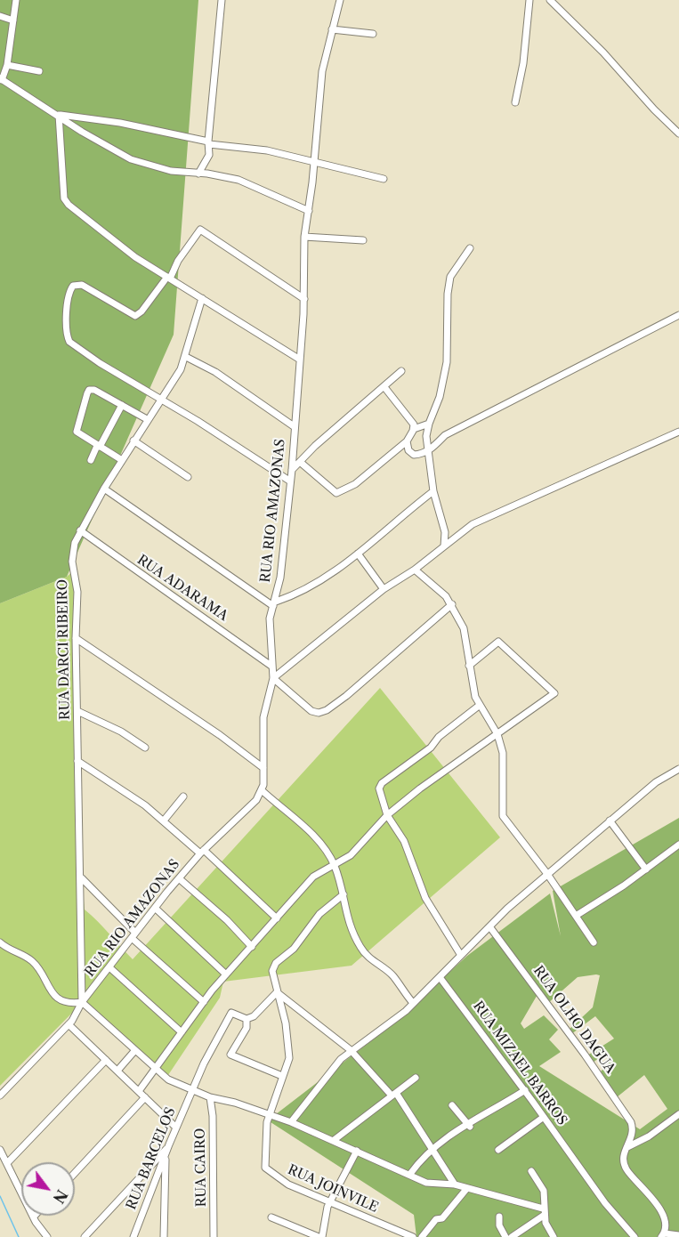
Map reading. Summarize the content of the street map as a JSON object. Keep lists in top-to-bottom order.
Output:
{
  "streets": {
    "street": [
      "RUA RIO AMAZONAS",
      "RUA ADARAMA",
      "RUA DARCI RIBEIRO",
      "RUA OLHO DAGUA",
      "RUA MIZAEL BARROS",
      "RUA BARCELOS",
      "RUA CAIRO",
      "RUA JOINVILE"
    ]
  },
  "crossings": [
    ["RUA RIO AMAZONAS", "RUA ADARAMA"],
    ["RUA RIO AMAZONAS", "RUA DARCI RIBEIRO"],
    ["RUA ADARAMA", "RUA DARCI RIBEIRO"]
  ],
  "north": "bottom right"
}
